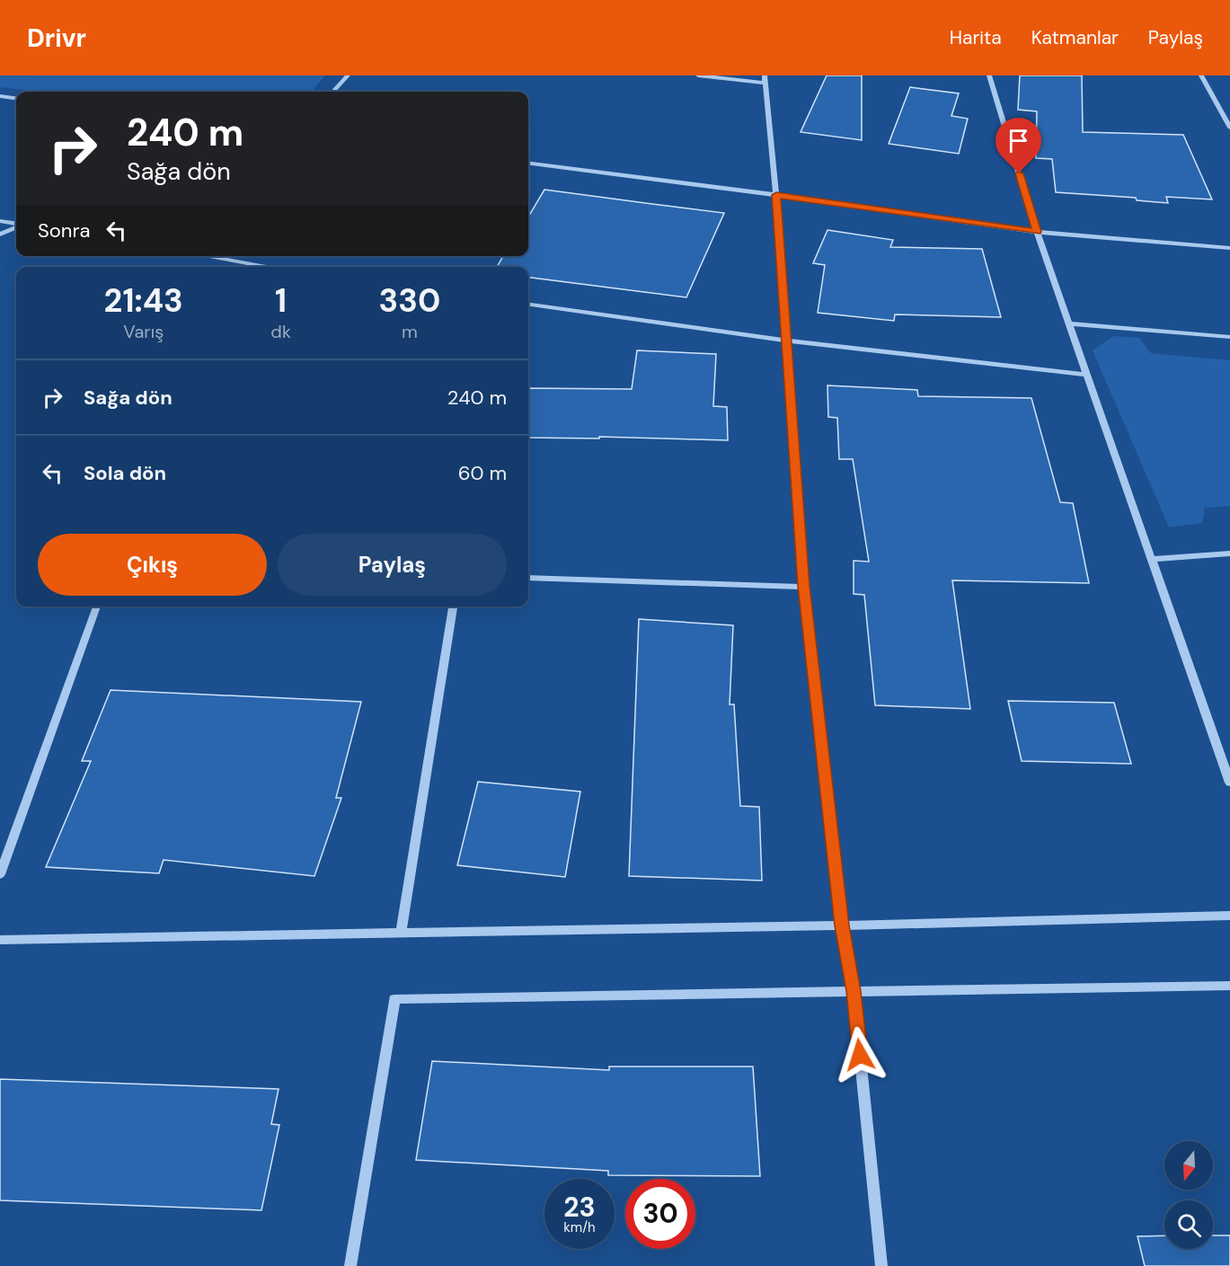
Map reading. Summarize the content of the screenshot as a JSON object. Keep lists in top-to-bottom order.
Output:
{
  "north": "bottom",
  "page": {
    "header": "Drivr",
    "nav": ["Harita", "Katmanlar", "Paylaş"],
    "turn": ["240 m", "Sağa dön"],
    "then": "Sonra",
    "eta": [
      "21:43",
      "Varış",
      "1",
      "dk",
      "330",
      "m"
    ],
    "list": [
      {
        "name": "Sağa dön",
        "value": "240 m"
      },
      {
        "name": "Sola dön",
        "value": "60 m"
      }
    ],
    "buttons": ["Çıkış", "Paylaş"],
    "speed": "23 km/h",
    "limit": "30"
  }
}
